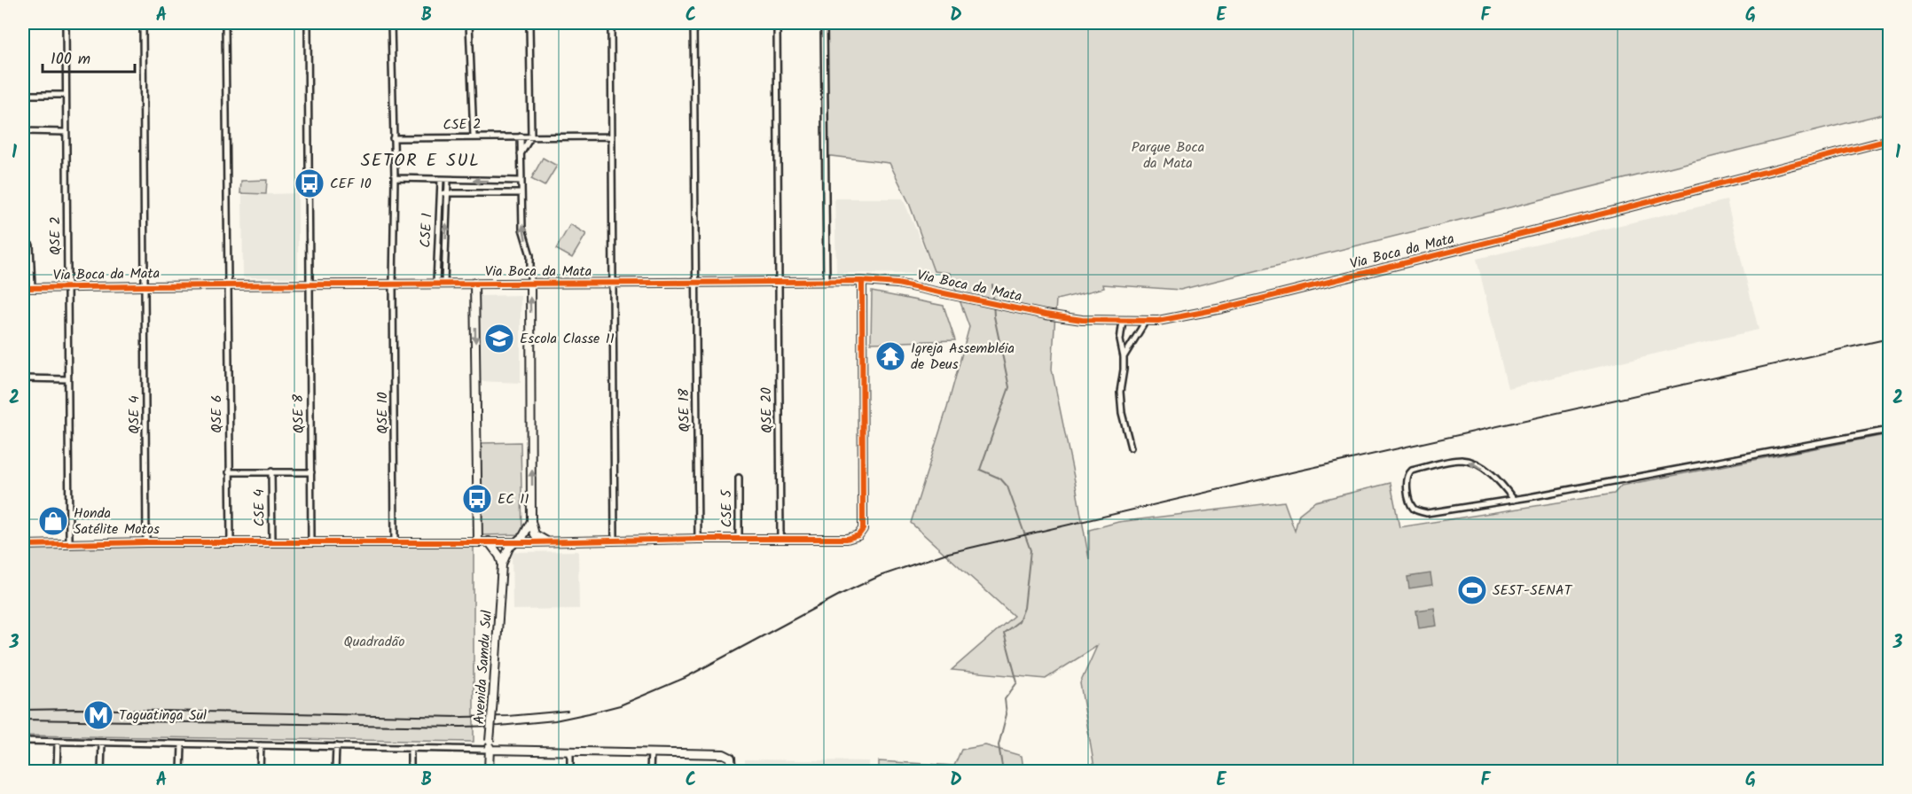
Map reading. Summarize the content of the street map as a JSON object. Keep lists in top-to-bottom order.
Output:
{
  "streets": {
    "street": [
      "CSE 2",
      "CSE 1",
      "QSE 2",
      "Via Boca da Mata",
      "QSE 18",
      "QSE 20",
      "QSE 10",
      "QSE 6",
      "QSE 8",
      "QSE 4",
      "CSE 4",
      "CSE 5",
      "Avenida Samdu Sul"
    ]
  },
  "crossings": [
    ["CSE 2", "QSE 10"],
    ["CSE 1", "Via Boca da Mata"],
    ["QSE 2", "Via Boca da Mata"],
    ["Via Boca da Mata", "QSE 18"],
    ["Via Boca da Mata", "QSE 20"],
    ["Via Boca da Mata", "QSE 10"],
    ["Via Boca da Mata", "QSE 6"],
    ["Via Boca da Mata", "QSE 8"],
    ["Via Boca da Mata", "QSE 4"]
  ],
  "districts": ["SETOR E SUL"],
  "parks": ["Parque Boca da Mata", "Quadradão"],
  "places": {
    "bus stop": ["CEF 10", "EC 11"],
    "school or university": ["Escola Classe 11"],
    "temple": ["Igreja Assembléia de Deus"],
    "shop": ["Honda Satélite Motos"],
    "sports": ["SEST-SENAT"],
    "metro station": ["Taguatinga Sul"]
  },
  "scale_bar": "100 m",
  "grid": {
    "columns": [
      "A",
      "B",
      "C",
      "D",
      "E",
      "F",
      "G"
    ],
    "rows": ["1", "2", "3"]
  }
}
